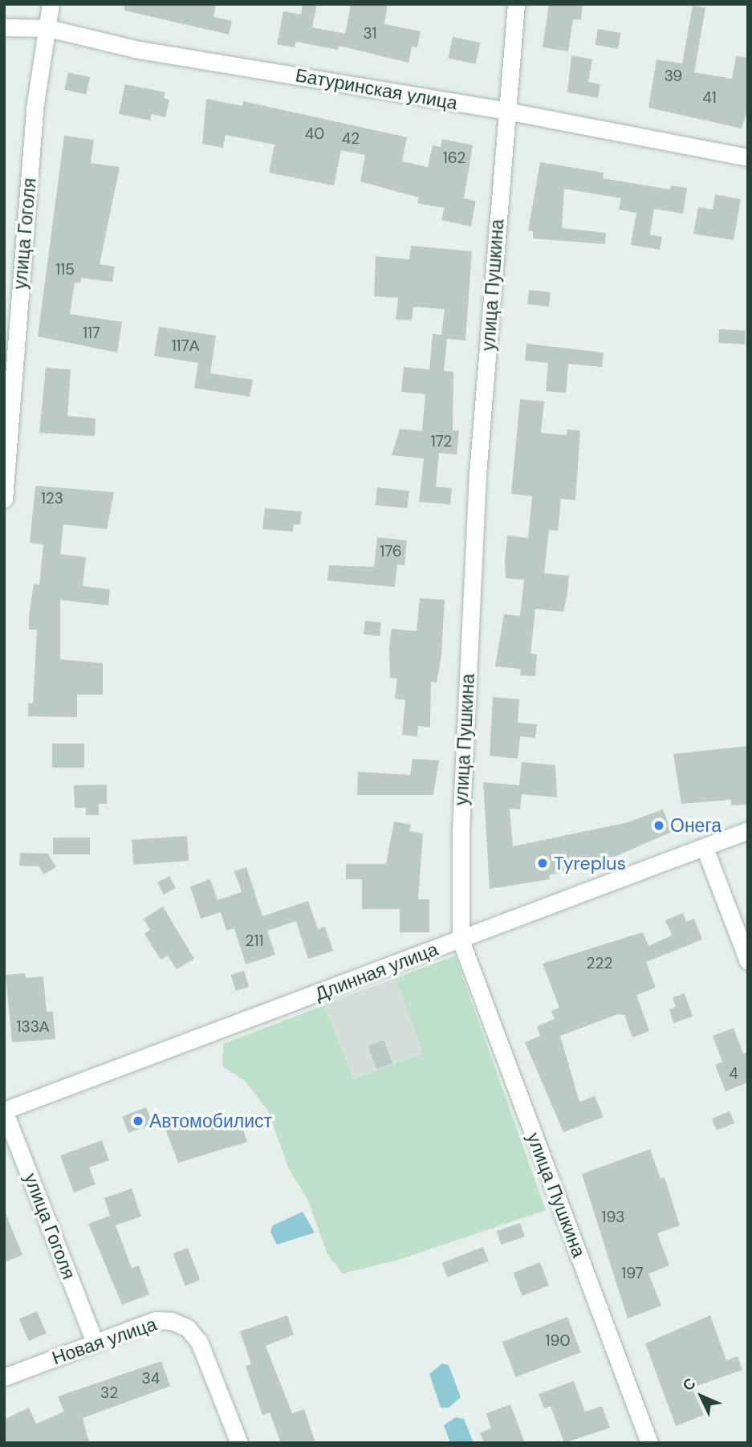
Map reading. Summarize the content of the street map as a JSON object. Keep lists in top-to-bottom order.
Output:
{
  "streets": {
    "street": [
      "Батуринская улица",
      "улица Гоголя",
      "улица Пушкина",
      "Длинная улица",
      "Новая улица"
    ]
  },
  "crossings": [
    ["Батуринская улица", "улица Гоголя"],
    ["Батуринская улица", "улица Пушкина"],
    ["улица Гоголя", "Длинная улица"],
    ["улица Гоголя", "Новая улица"],
    ["улица Пушкина", "Длинная улица"]
  ],
  "places": ["Онега", "Tyreplus", "Автомобилист"],
  "house_numbers": [
    "31",
    "39",
    "41",
    "40",
    "42",
    "162",
    "115",
    "117",
    "117А",
    "172",
    "123",
    "176",
    "211",
    "222",
    "133А",
    "4",
    "193",
    "197",
    "190",
    "34",
    "32"
  ],
  "north": "top left"
}
